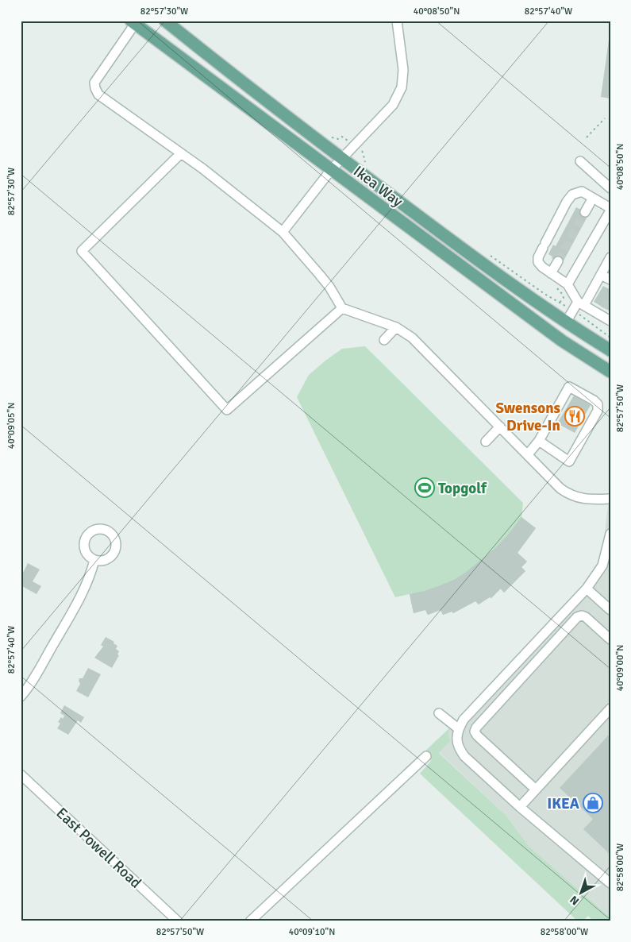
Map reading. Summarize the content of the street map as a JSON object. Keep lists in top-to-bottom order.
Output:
{
  "streets": {
    "main road": ["Ikea Way"],
    "street": ["East Powell Road"]
  },
  "places": {
    "restaurant": ["Swensons Drive-In"],
    "sports": ["Topgolf"],
    "shop": ["IKEA"]
  },
  "north": "bottom left",
  "coordinates": [
    "82°57'30\"W",
    "40°08'50\"N",
    "82°57'40\"W",
    "82°57'50\"W",
    "40°09'05\"N",
    "40°09'00\"N",
    "82°58'00\"W",
    "40°09'10\"N"
  ]
}
